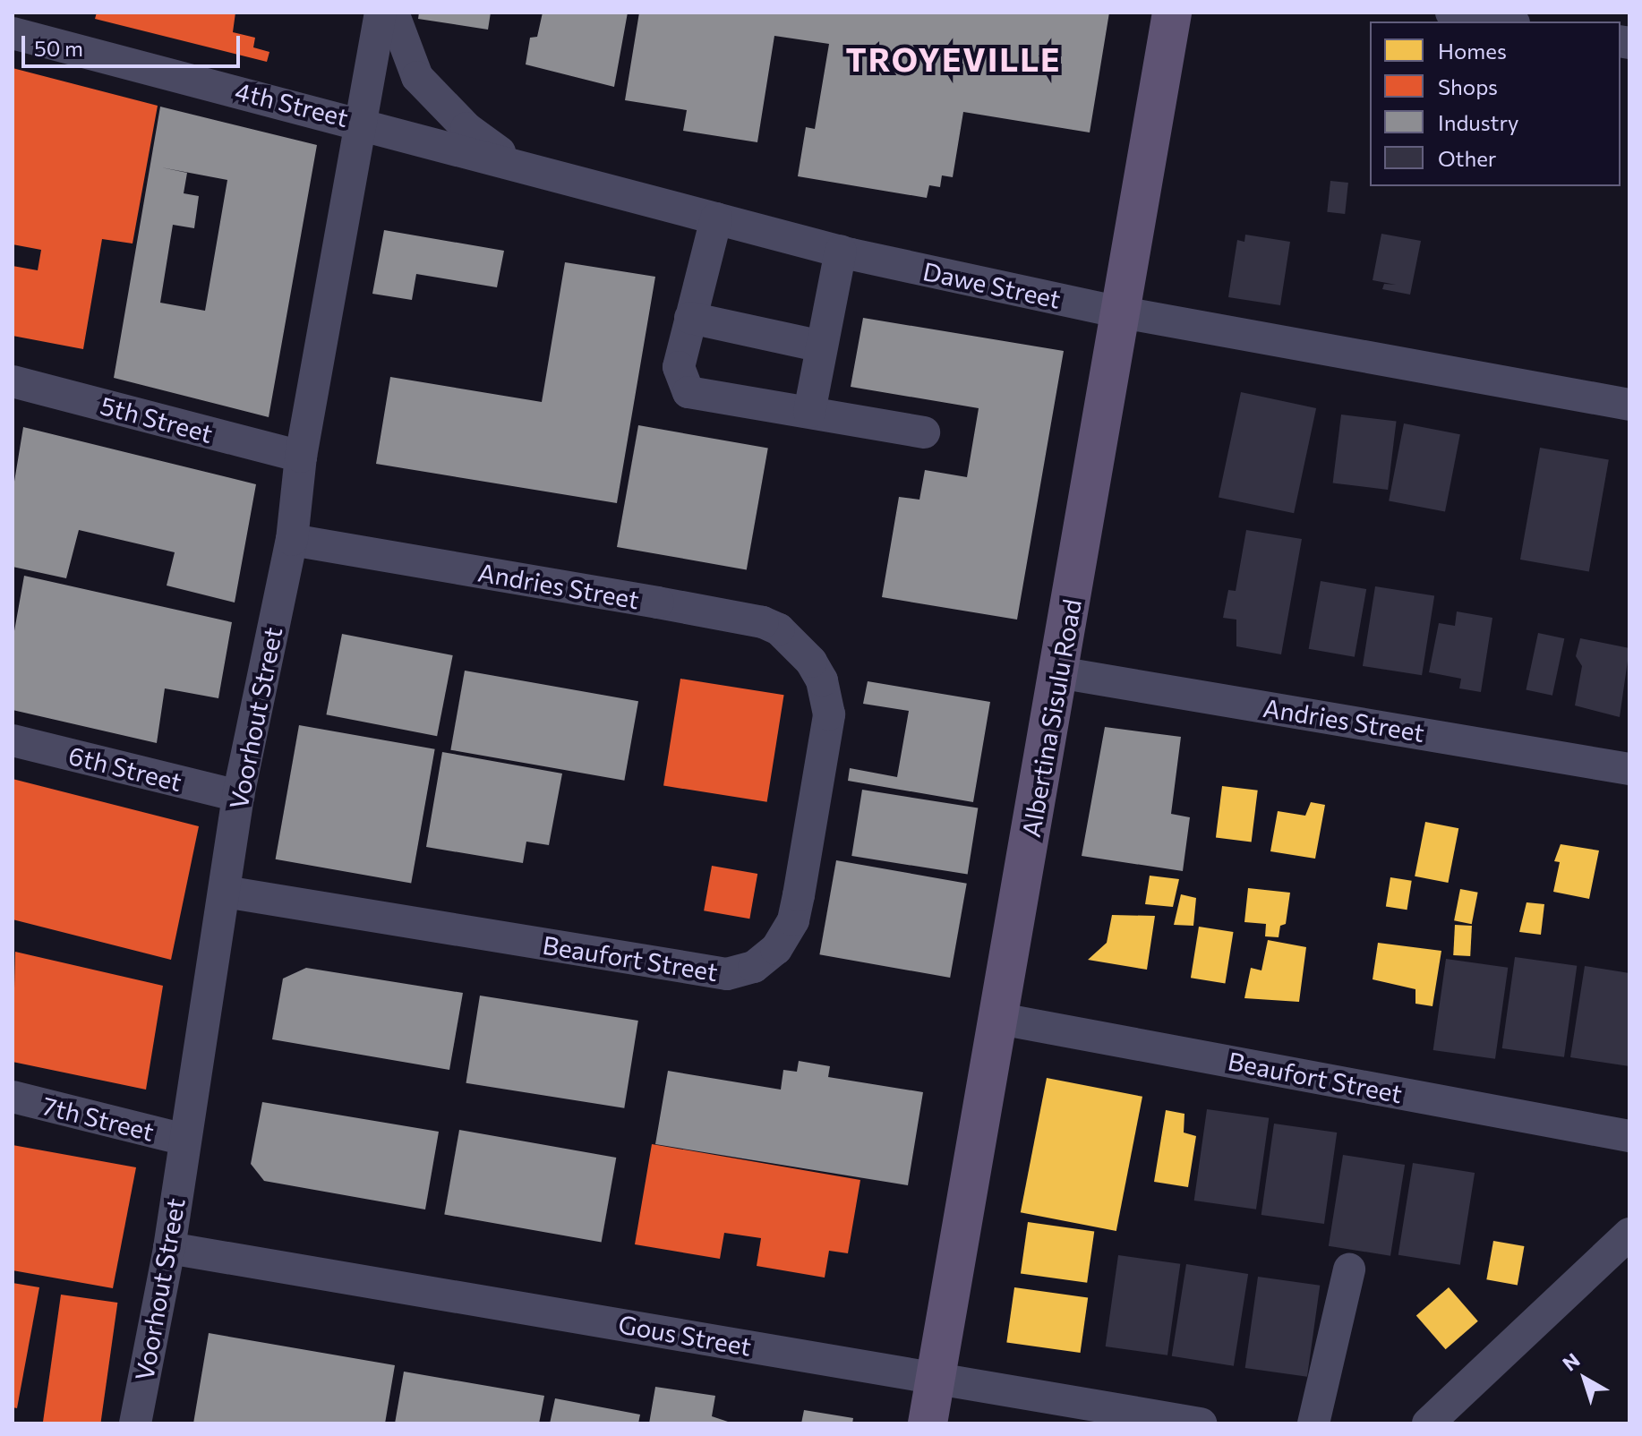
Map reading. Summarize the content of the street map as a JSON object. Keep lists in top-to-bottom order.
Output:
{
  "streets": {
    "main road": ["Albertina Sisulu Road"],
    "street": [
      "4th Street",
      "Dawe Street",
      "5th Street",
      "Andries Street",
      "Voorhout Street",
      "6th Street",
      "Beaufort Street",
      "7th Street",
      "Gous Street"
    ]
  },
  "crossings": [
    ["4th Street", "Dawe Street"],
    ["4th Street", "Voorhout Street"],
    ["Dawe Street", "Voorhout Street"],
    ["Dawe Street", "Albertina Sisulu Road"],
    ["5th Street", "Voorhout Street"],
    ["Andries Street", "Voorhout Street"],
    ["Andries Street", "Albertina Sisulu Road"],
    ["Andries Street", "Beaufort Street"],
    ["Voorhout Street", "6th Street"],
    ["Voorhout Street", "Beaufort Street"],
    ["Voorhout Street", "7th Street"],
    ["Voorhout Street", "Gous Street"],
    ["Albertina Sisulu Road", "Beaufort Street"],
    ["Albertina Sisulu Road", "Gous Street"]
  ],
  "districts": ["TROYEVILLE"],
  "legend": [
    "Homes",
    "Shops",
    "Industry",
    "Other"
  ],
  "scale_bar": "50 m",
  "north": "top left"
}
